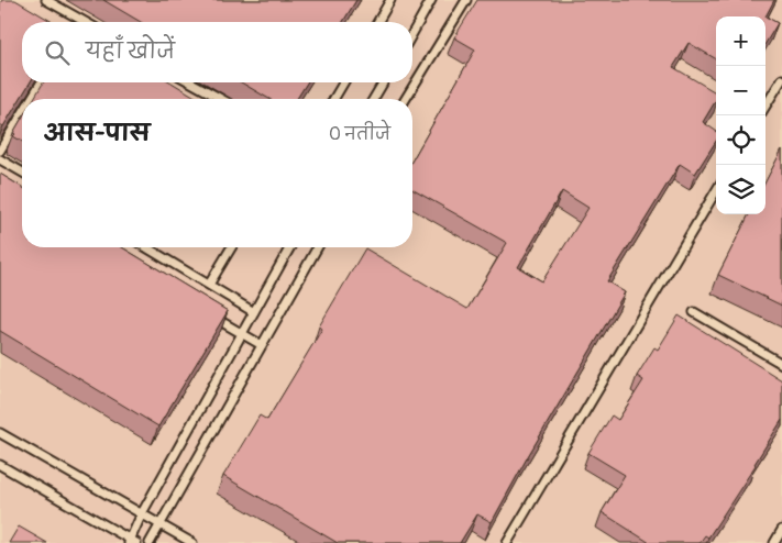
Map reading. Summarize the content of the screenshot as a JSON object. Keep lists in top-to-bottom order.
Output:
{
  "page": {
    "map_buttons": ["+", "−"],
    "search": "यहाँ खोजें",
    "heading": ["आस-पास", "0 नतीजे"]
  }
}
